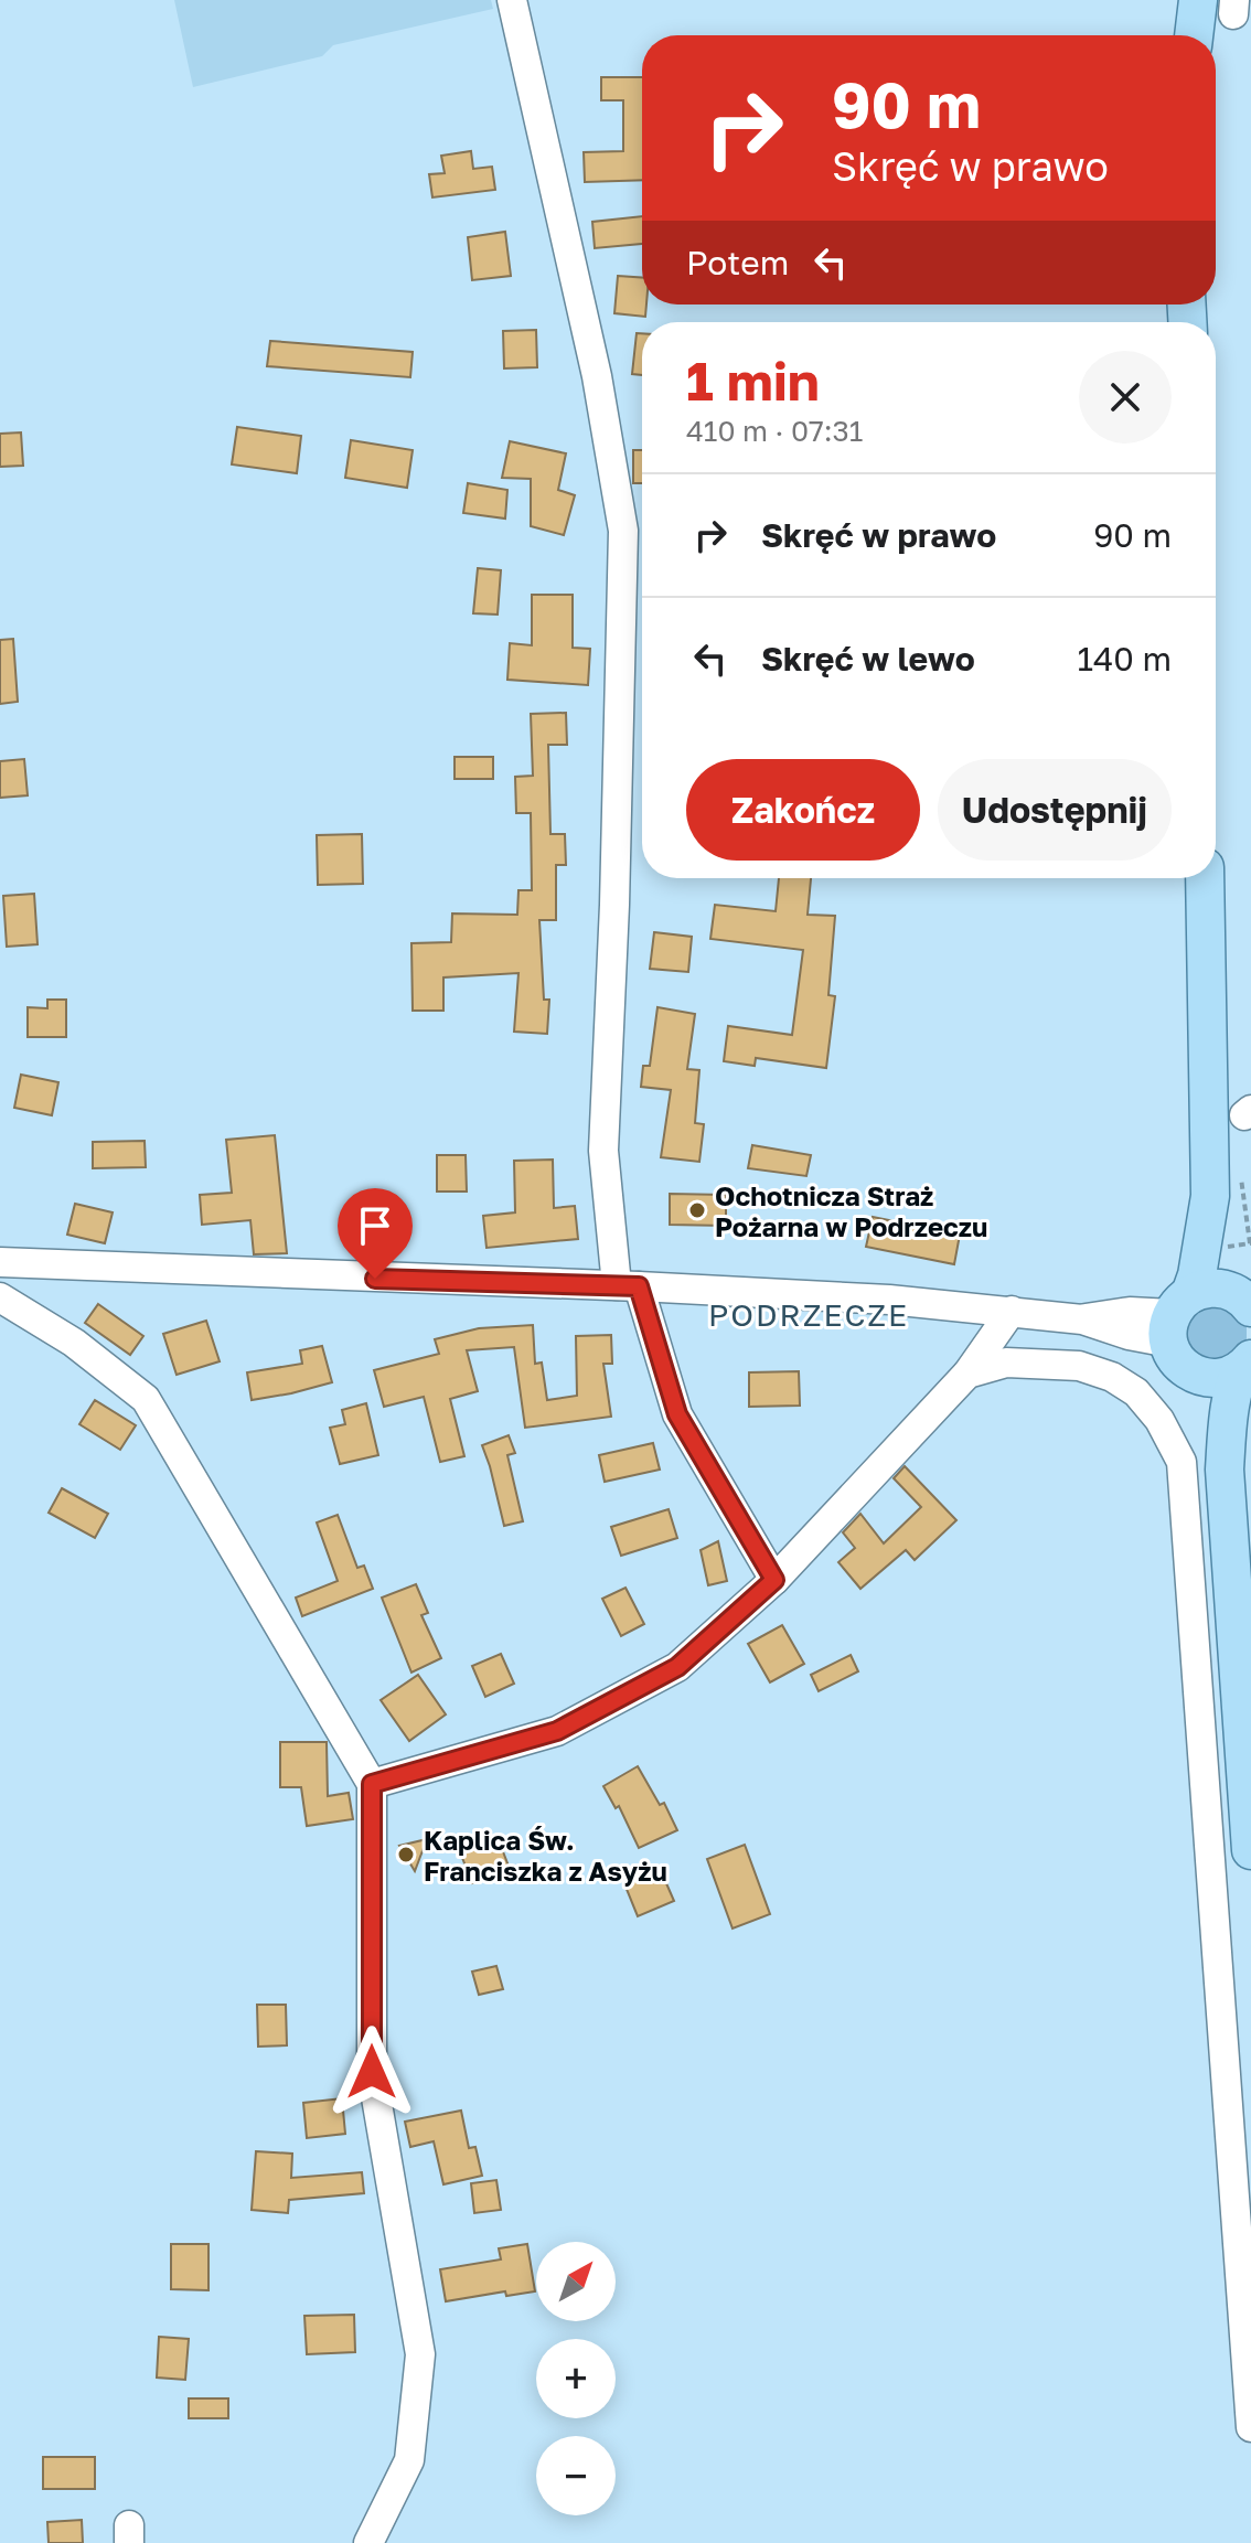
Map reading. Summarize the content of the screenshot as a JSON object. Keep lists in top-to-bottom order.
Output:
{
  "districts": ["PODRZECZE"],
  "places": ["Ochotnicza Straż Pożarna w Podrzeczu", "Kaplica Św. Franciszka z Asyżu"],
  "north": "top right",
  "page": {
    "turn": ["90 m", "Skręć w prawo"],
    "then": "Potem",
    "heading": ["1 min", "410 m · 07:31"],
    "list": [
      {
        "name": "Skręć w prawo",
        "value": "90 m"
      },
      {
        "name": "Skręć w lewo",
        "value": "140 m"
      }
    ],
    "buttons": ["Zakończ", "Udostępnij"],
    "map_buttons": ["+", "−"]
  }
}
